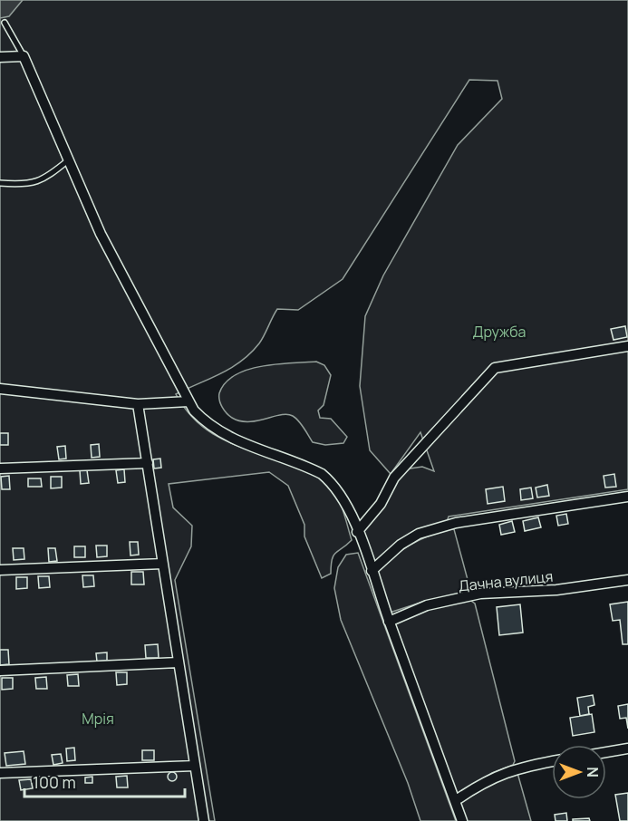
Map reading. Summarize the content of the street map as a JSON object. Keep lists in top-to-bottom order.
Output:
{
  "streets": {
    "street": ["Дачна вулиця"]
  },
  "parks": ["Дружба", "Мрія"],
  "scale_bar": "100 m",
  "north": "right"
}
